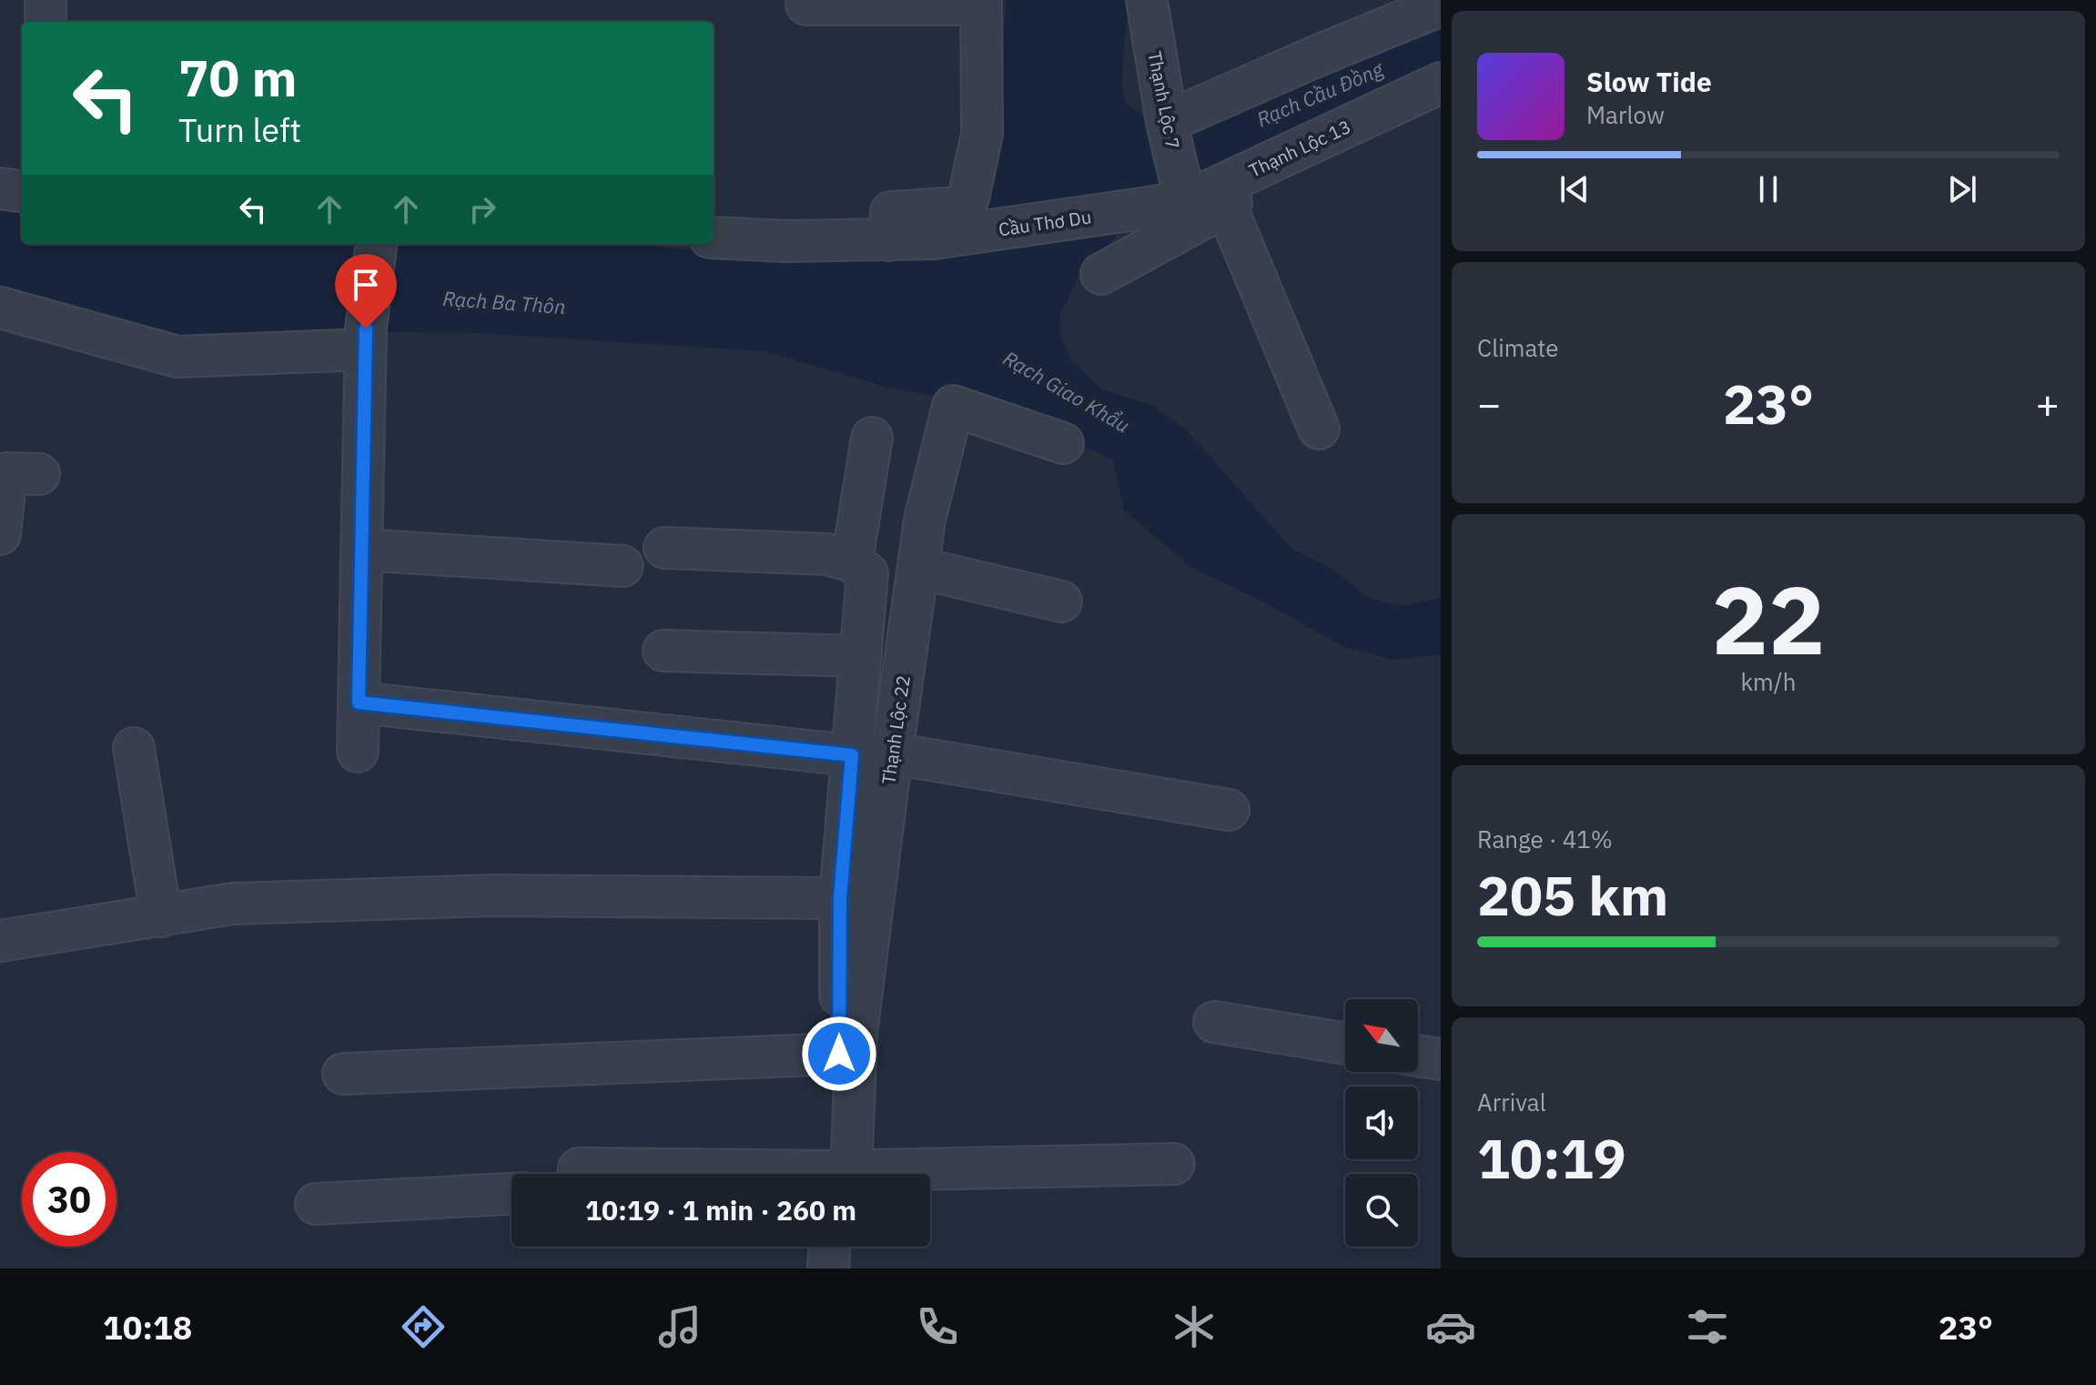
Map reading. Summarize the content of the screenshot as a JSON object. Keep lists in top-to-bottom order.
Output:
{
  "streets": {
    "street": [
      "Thạnh Lộc 7",
      "Thạnh Lộc 13",
      "Cầu Thơ Du",
      "Thạnh Lộc 22"
    ]
  },
  "crossings": [
    ["Thạnh Lộc 7", "Thạnh Lộc 13"],
    ["Thạnh Lộc 7", "Cầu Thơ Du"],
    ["Thạnh Lộc 13", "Cầu Thơ Du"]
  ],
  "water": ["Rạch Cầu Đồng", "Rạch Ba Thôn", "Rạch Giao Khẩu"],
  "north": "top left",
  "page": {
    "turn": ["70 m", "Turn left"],
    "song": ["Slow Tide", "Marlow"],
    "tile": [
      "Climate",
      ["22", "km/h"],
      ["Range · 41%", "205 km"],
      ["Arrival", "10:19"]
    ],
    "heat": ["−", "23°", "+"],
    "limit": "30",
    "trip": "10:19 · 1 min · 260 m",
    "tabs": ["10:18", "23°"]
  }
}
